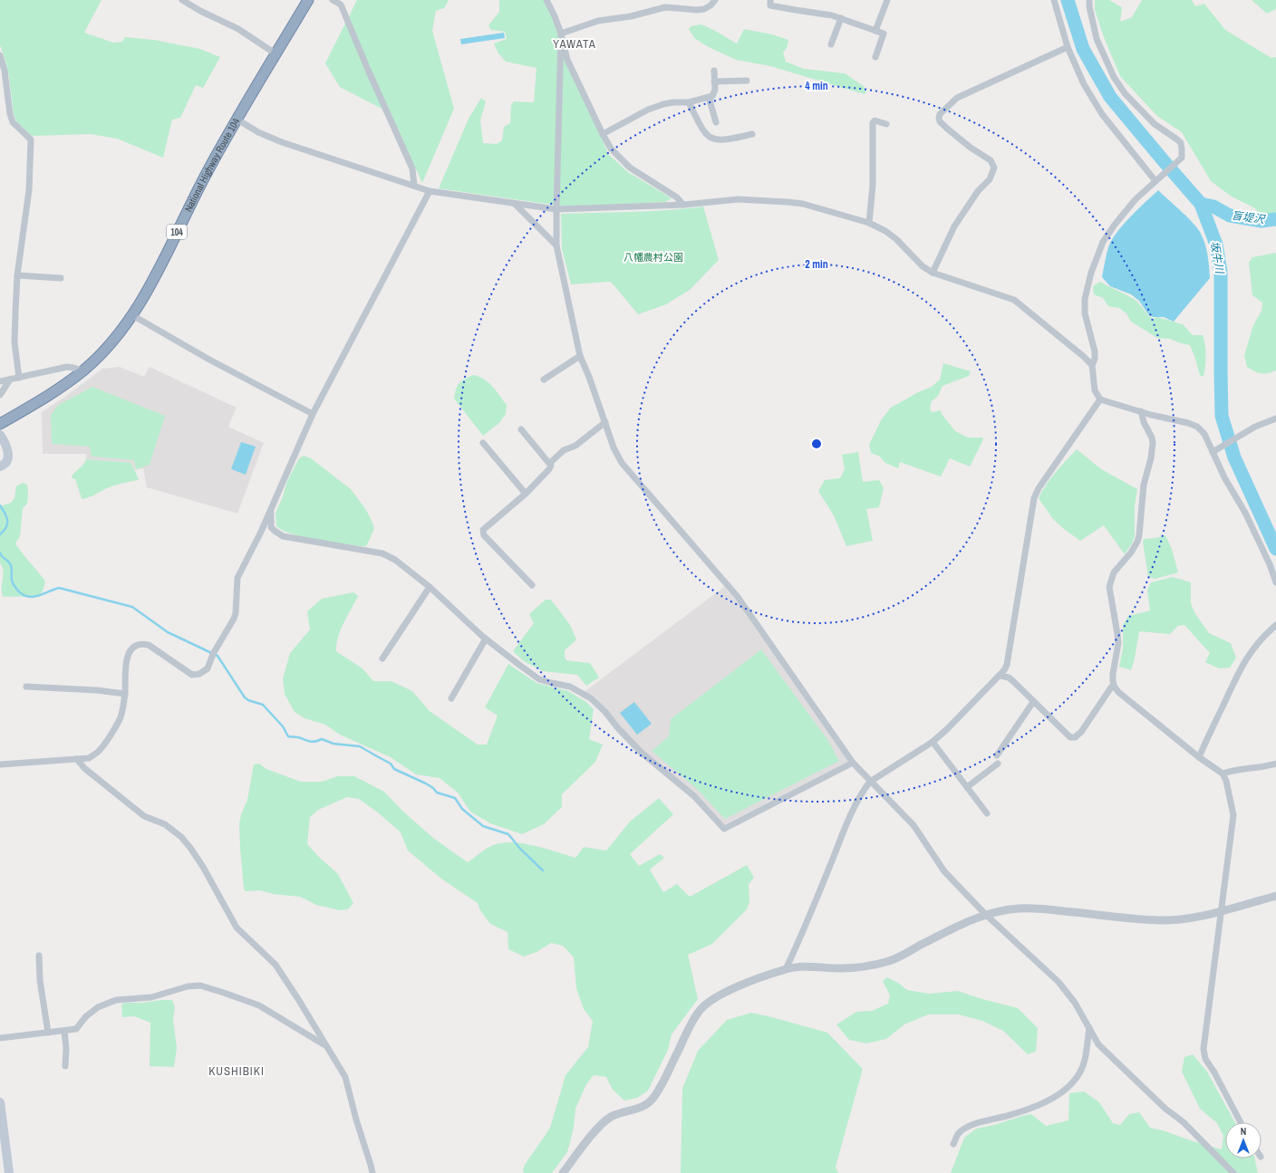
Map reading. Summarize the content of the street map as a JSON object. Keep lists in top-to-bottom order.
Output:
{
  "streets": {
    "highway": ["National Highway Route 104", "104"]
  },
  "districts": ["YAWATA", "KUSHIBIKI"],
  "water": ["盲堤沢", "坂牛川"],
  "parks": ["八幡農村公園"],
  "north": "top",
  "rings": ["4 min", "2 min"]
}
